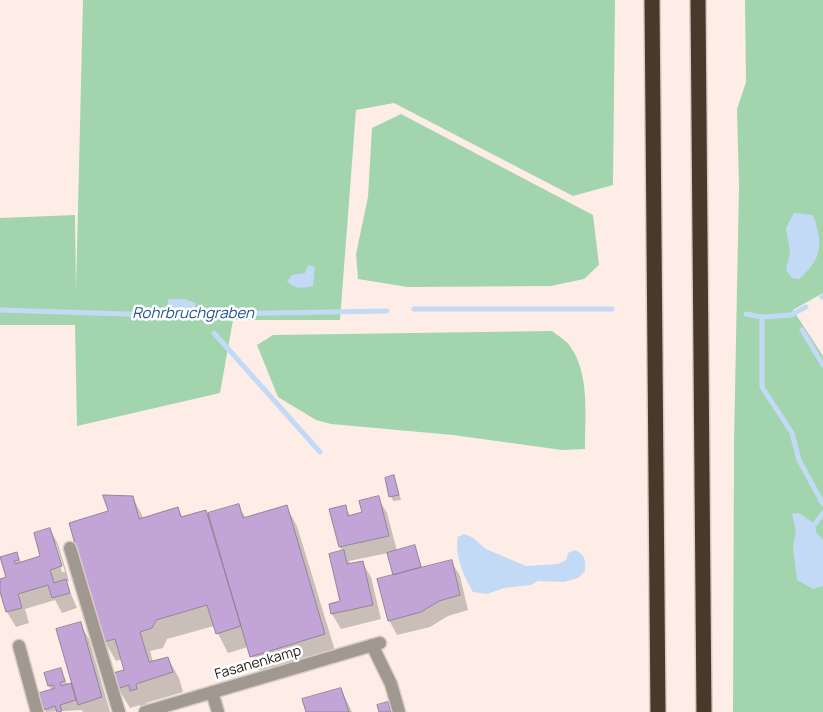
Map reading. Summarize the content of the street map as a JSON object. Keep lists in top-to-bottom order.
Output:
{
  "streets": {
    "street": ["Fasanenkamp"]
  },
  "water": ["Rohrbruchgraben"]
}
